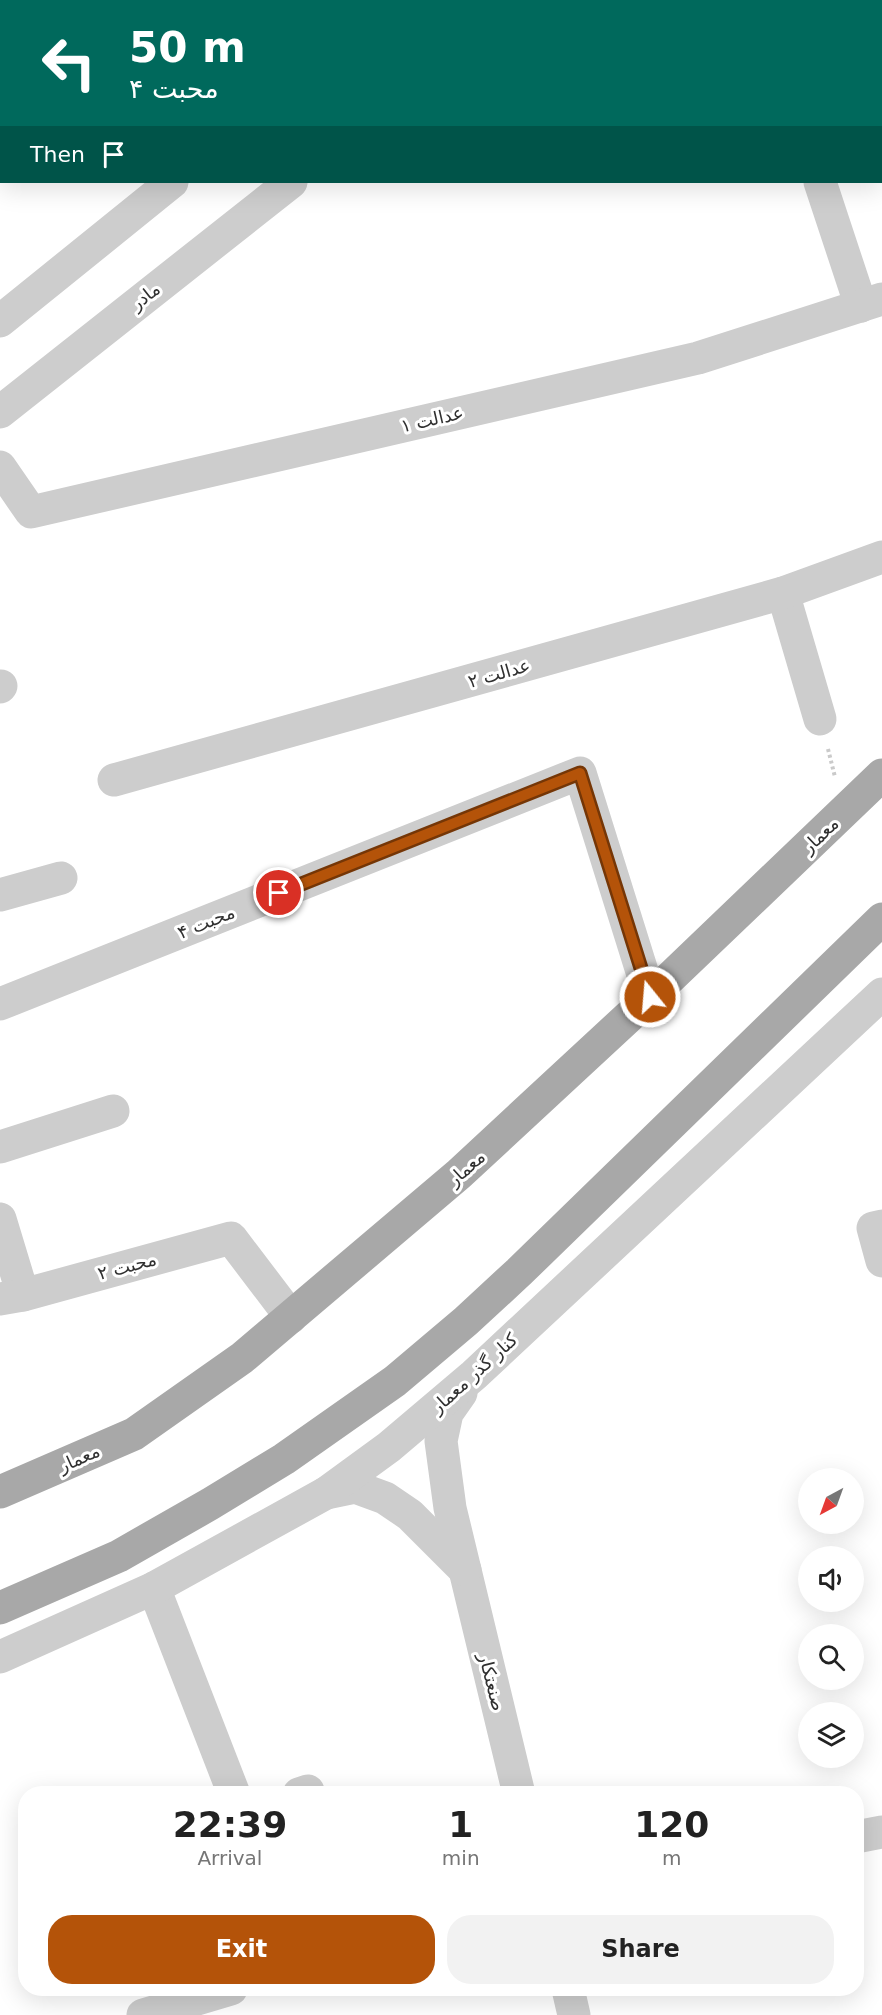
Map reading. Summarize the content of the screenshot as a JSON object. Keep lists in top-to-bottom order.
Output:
{
  "streets": {
    "main road": ["معمار"],
    "street": [
      "مادر",
      "عدالت ۱",
      "عدالت ۲",
      "محبت ۴",
      "محبت ۲",
      "کنار گذر معمار",
      "صنعتکار"
    ]
  },
  "crossings": [
    ["معمار", "محبت ۴"],
    ["معمار", "محبت ۲"],
    ["کنار گذر معمار", "صنعتکار"]
  ],
  "north": "bottom left",
  "page": {
    "turn": ["50 m", "محبت ۴"],
    "then": "Then",
    "eta": [
      "22:39",
      "Arrival",
      "1",
      "min",
      "120",
      "m"
    ],
    "buttons": ["Exit", "Share"]
  }
}
